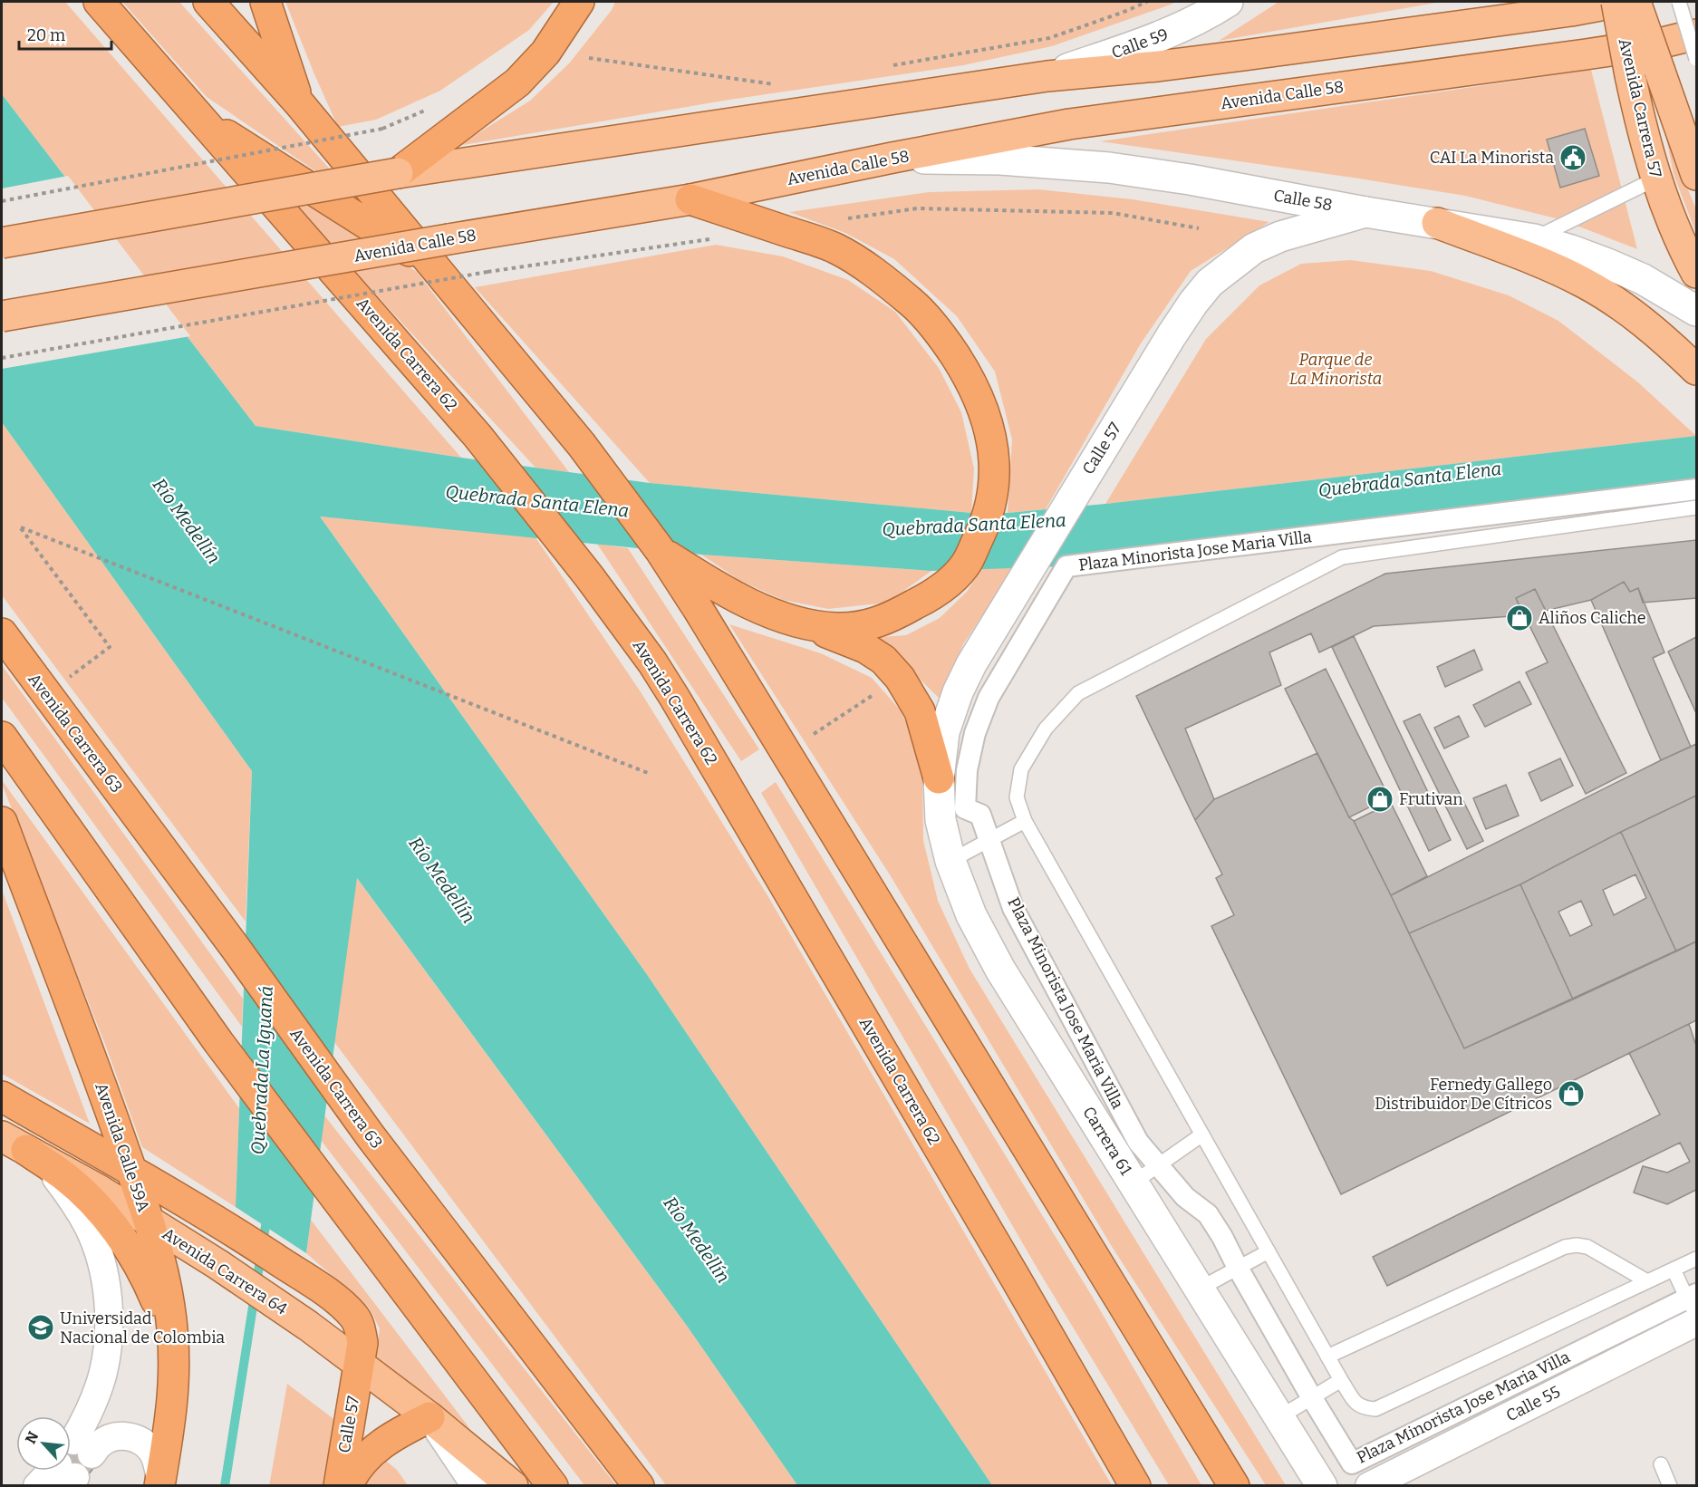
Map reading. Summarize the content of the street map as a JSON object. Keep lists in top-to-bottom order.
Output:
{
  "streets": {
    "highway": [
      "Avenida Carrera 62",
      "Calle 57",
      "Avenida Carrera 63",
      "Avenida Calle 59A"
    ],
    "main road": ["Avenida Calle 58", "Avenida Carrera 57", "Avenida Carrera 64"],
    "street": [
      "Calle 59",
      "Calle 58",
      "Plaza Minorista Jose Maria Villa",
      "Carrera 61",
      "Calle 55"
    ]
  },
  "crossings": [
    ["Avenida Calle 58", "Calle 58"],
    ["Calle 58", "Calle 57"],
    ["Calle 57", "Carrera 61"],
    ["Calle 57", "Avenida Carrera 64"],
    ["Plaza Minorista Jose Maria Villa", "Calle 55"],
    ["Avenida Calle 59A", "Avenida Carrera 64"]
  ],
  "water": ["Quebrada Santa Elena", "Río Medellín", "Quebrada La Iguaná"],
  "parks": ["Parque de La Minorista"],
  "places": {
    "public building": ["CAI La Minorista"],
    "shop": ["Aliños Caliche", "Frutivan", "Fernedy Gallego Distribuidor De Cítricos"],
    "school or university": ["Universidad Nacional de Colombia"]
  },
  "scale_bar": "20 m",
  "north": "top left"
}
